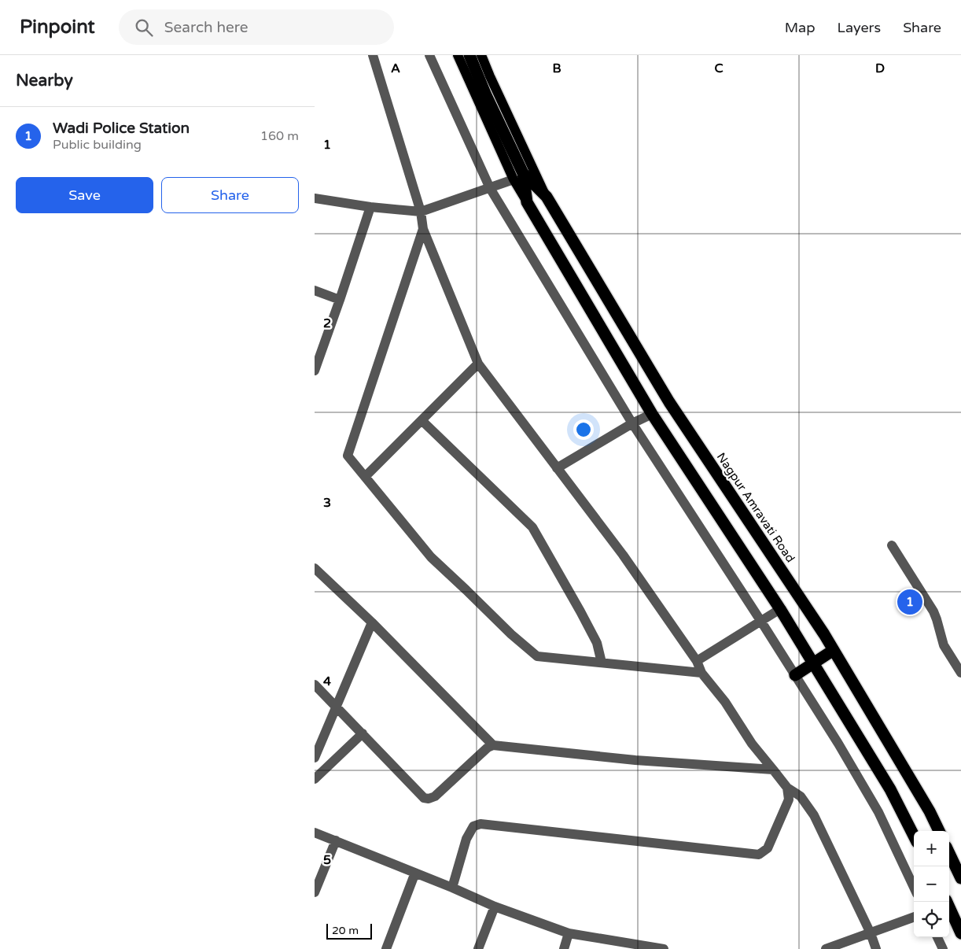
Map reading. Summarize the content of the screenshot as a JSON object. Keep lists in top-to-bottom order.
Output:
{
  "streets": {
    "highway": ["Nagpur Amravati Road"]
  },
  "scale_bar": "20 m",
  "page": {
    "header": "Pinpoint",
    "search": "Search here",
    "nav": ["Map", "Layers", "Share"],
    "heading": "Nearby",
    "list": [
      {
        "mark": "1",
        "name": "Wadi Police Station",
        "note": "Public building",
        "value": "160 m"
      }
    ],
    "buttons": ["Save", "Share"],
    "pins": "1",
    "map_buttons": ["+", "−"],
    "scale": "20 m"
  },
  "grid": {
    "columns": [
      "A",
      "B",
      "C",
      "D"
    ],
    "rows": [
      "1",
      "2",
      "3",
      "4",
      "5"
    ]
  }
}
